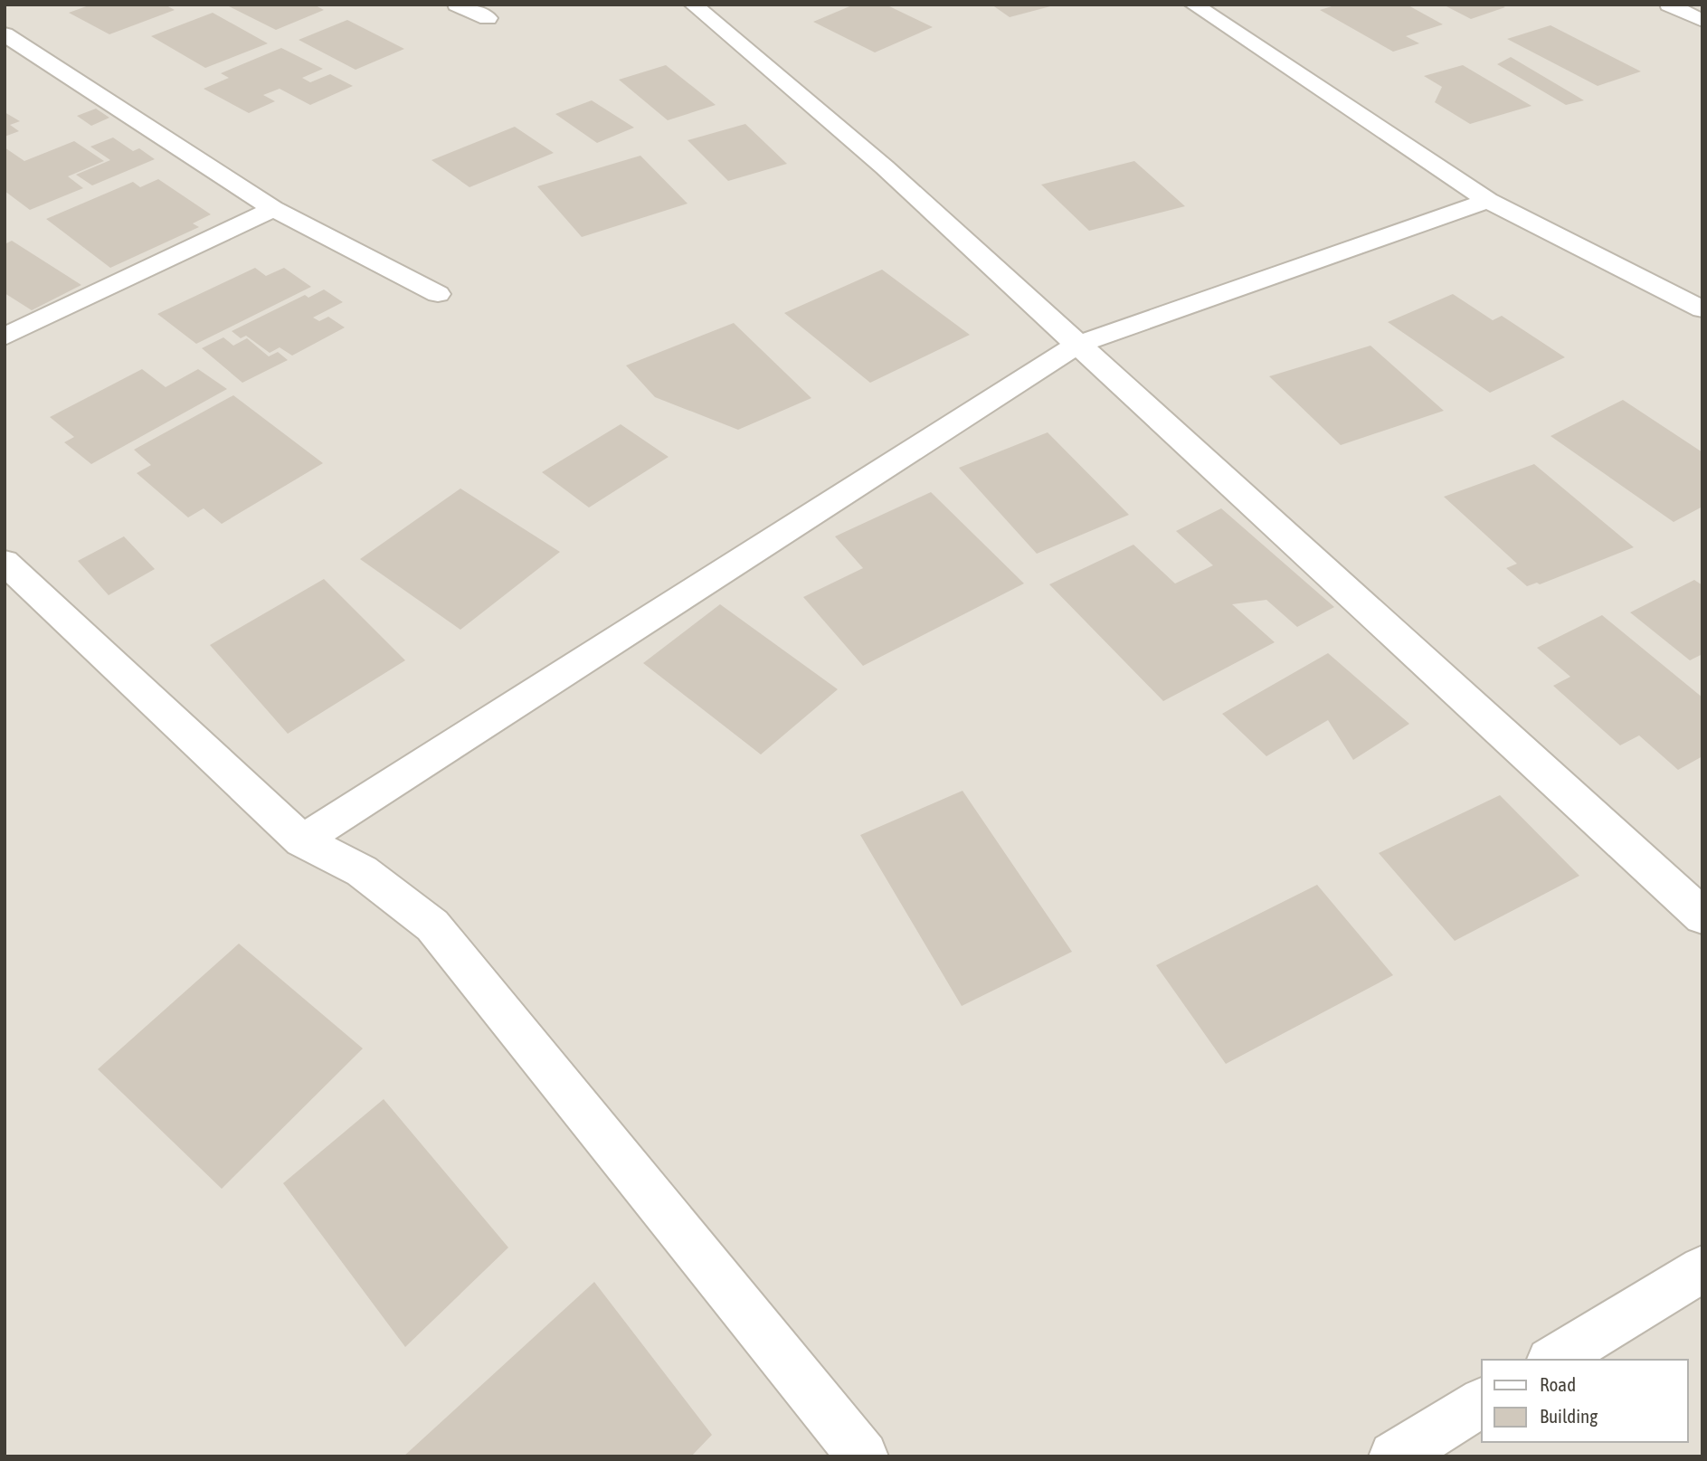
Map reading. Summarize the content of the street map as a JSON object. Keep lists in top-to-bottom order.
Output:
{
  "legend": ["Road", "Building"]
}
